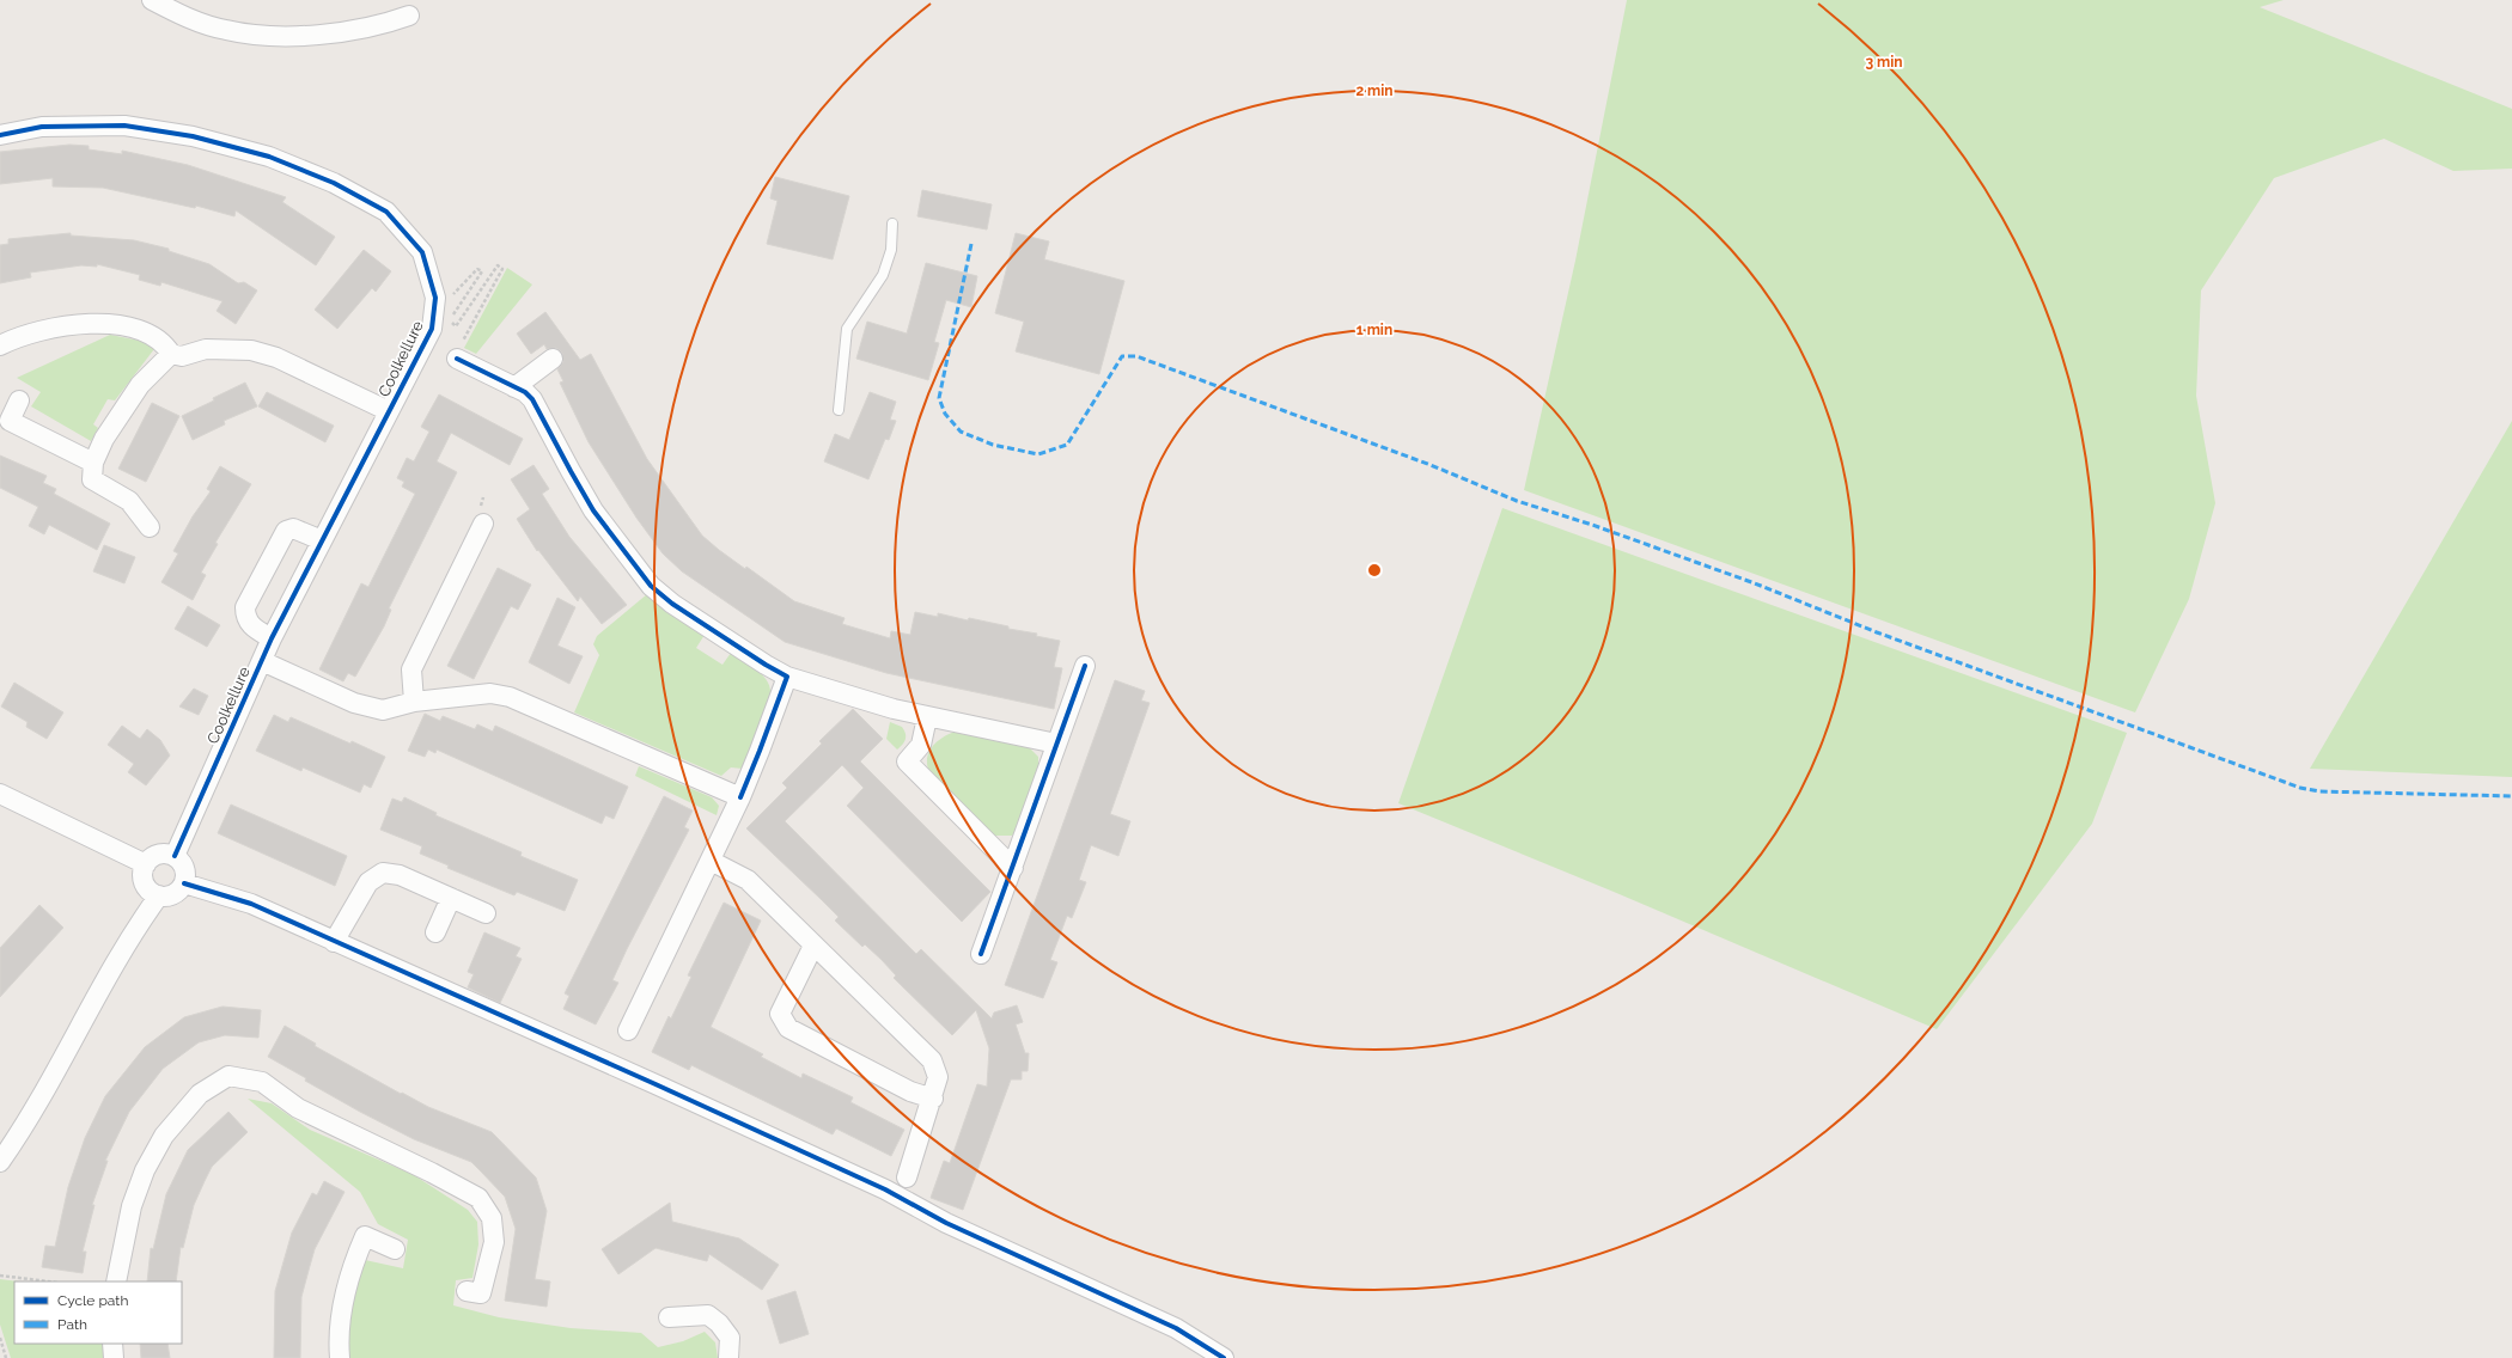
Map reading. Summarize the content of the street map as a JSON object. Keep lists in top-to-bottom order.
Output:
{
  "streets": {
    "street": ["Coolkellure"]
  },
  "legend": ["Cycle path", "Path"],
  "rings": ["3 min", "2 min", "1 min"]
}
